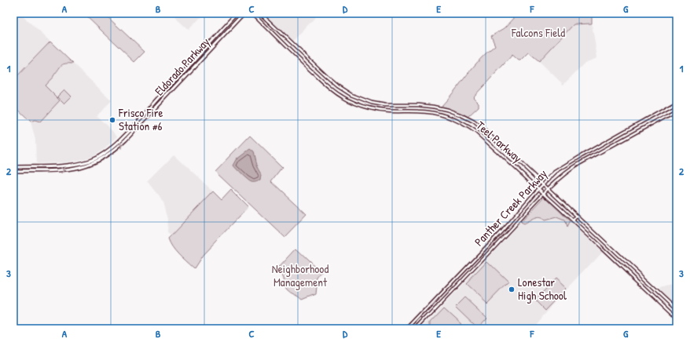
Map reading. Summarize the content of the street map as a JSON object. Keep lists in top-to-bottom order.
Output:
{
  "streets": {
    "main road": ["Eldorado Parkway", "Teel Parkway", "Panther Creek Parkway"]
  },
  "crossings": [
    ["Teel Parkway", "Panther Creek Parkway"]
  ],
  "parks": ["Falcons Field", "Neighborhood Management"],
  "places": ["Frisco Fire Station #6", "Lonestar High School"],
  "grid": {
    "columns": [
      "A",
      "B",
      "C",
      "D",
      "E",
      "F",
      "G"
    ],
    "rows": ["1", "2", "3"]
  }
}
